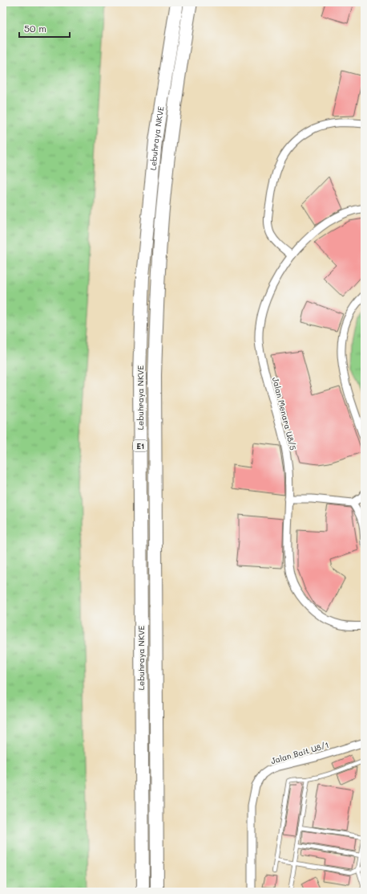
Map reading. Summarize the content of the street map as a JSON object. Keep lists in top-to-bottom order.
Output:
{
  "streets": {
    "highway": ["Lebuhraya NKVE", "E1"],
    "street": ["Jalan Menara U8/5", "Jalan Bait U8/1"]
  },
  "scale_bar": "50 m"
}
